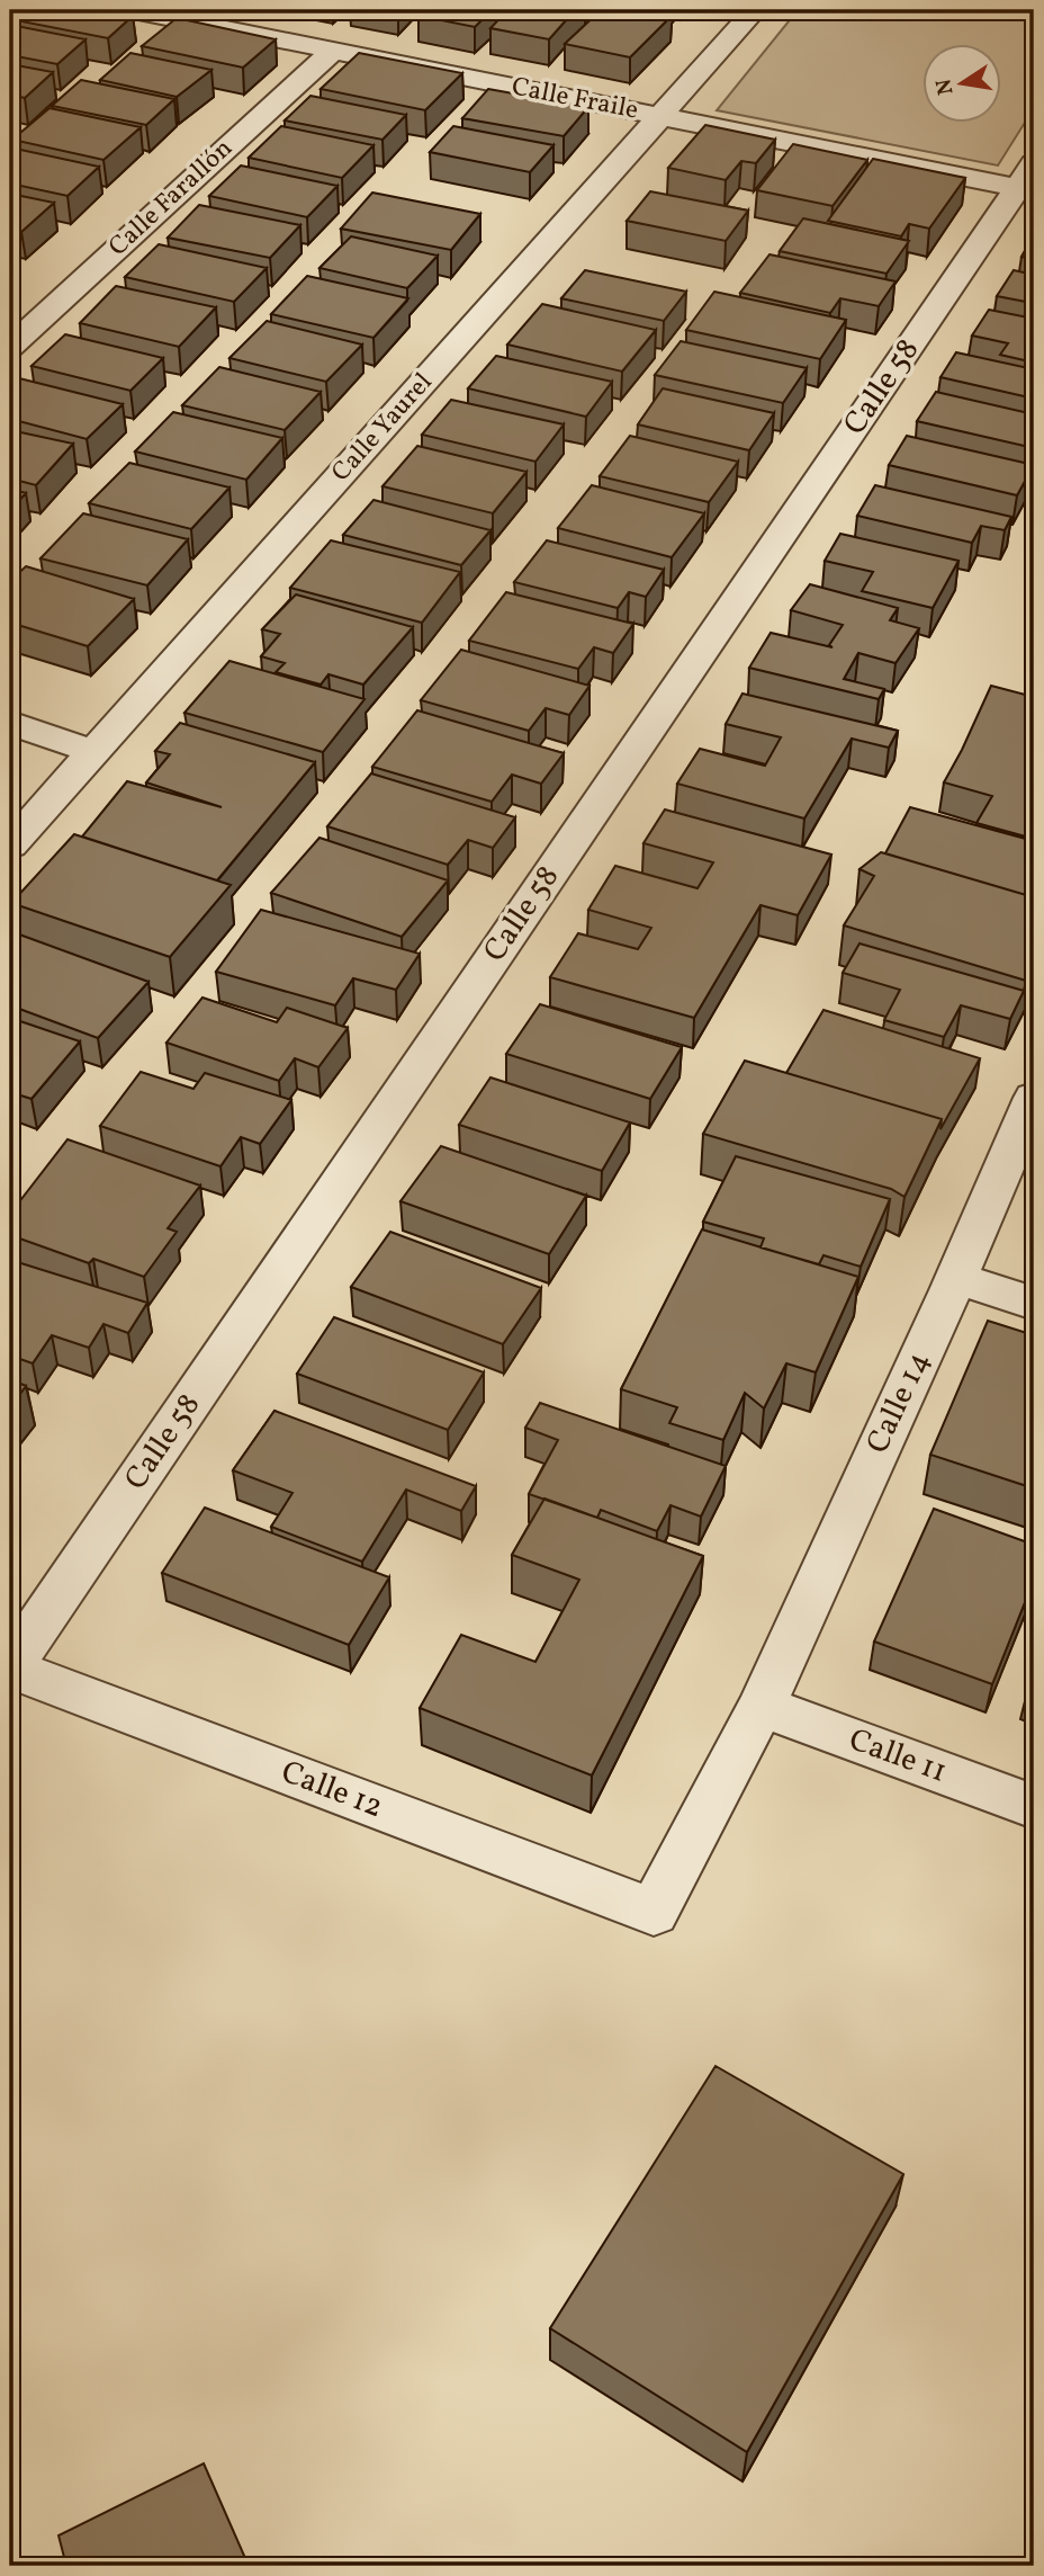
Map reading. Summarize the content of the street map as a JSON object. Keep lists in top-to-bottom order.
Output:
{
  "streets": {
    "street": [
      "Calle Fraile",
      "Calle Farallón",
      "Calle 58",
      "Calle Yaurel",
      "Calle 14",
      "Calle 11",
      "Calle 12"
    ]
  },
  "crossings": [
    ["Calle Fraile", "Calle Farallón"],
    ["Calle Fraile", "Calle 58"],
    ["Calle Fraile", "Calle Yaurel"],
    ["Calle 58", "Calle 12"],
    ["Calle 14", "Calle 11"],
    ["Calle 14", "Calle 12"]
  ],
  "north": "left"
}
